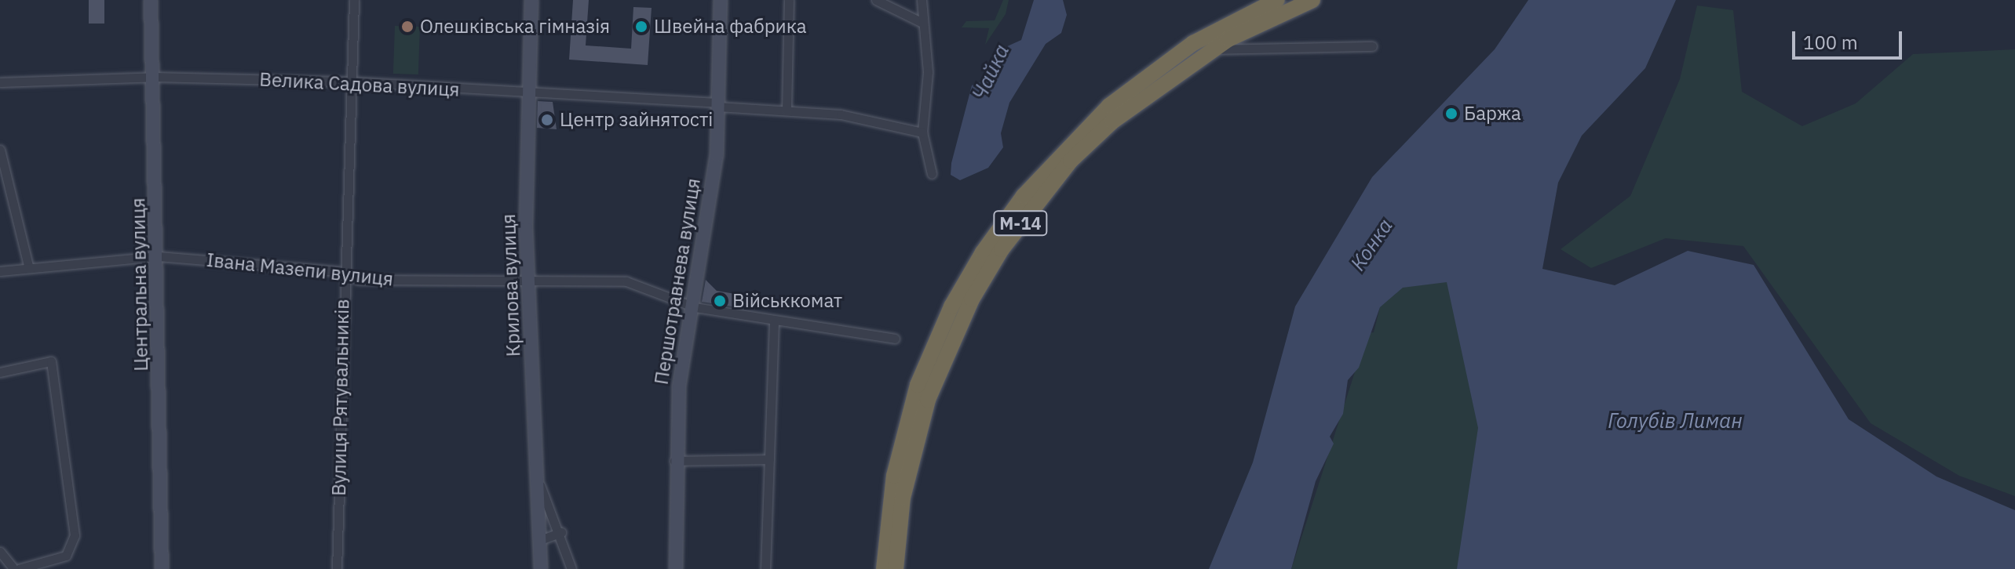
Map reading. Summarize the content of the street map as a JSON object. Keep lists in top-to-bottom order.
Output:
{
  "streets": {
    "highway": ["М-14"],
    "street": [
      "Велика Садова вулиця",
      "Івана Мазепи вулиця",
      "Першотравнева вулиця",
      "Центральна вулиця",
      "Крилова вулиця",
      "Вулиця Рятувальників"
    ]
  },
  "crossings": [
    ["Велика Садова вулиця", "Першотравнева вулиця"],
    ["Велика Садова вулиця", "Центральна вулиця"],
    ["Велика Садова вулиця", "Крилова вулиця"],
    ["Велика Садова вулиця", "Вулиця Рятувальників"],
    ["Івана Мазепи вулиця", "Першотравнева вулиця"],
    ["Івана Мазепи вулиця", "Центральна вулиця"],
    ["Івана Мазепи вулиця", "Крилова вулиця"],
    ["Івана Мазепи вулиця", "Вулиця Рятувальників"]
  ],
  "water": ["Чайка", "Конка", "Голубів Лиман"],
  "places": [
    "Олешківська гімназія",
    "Швейна фабрика",
    "Баржа",
    "Центр зайнятості",
    "Військкомат"
  ],
  "scale_bar": "100 m"
}
